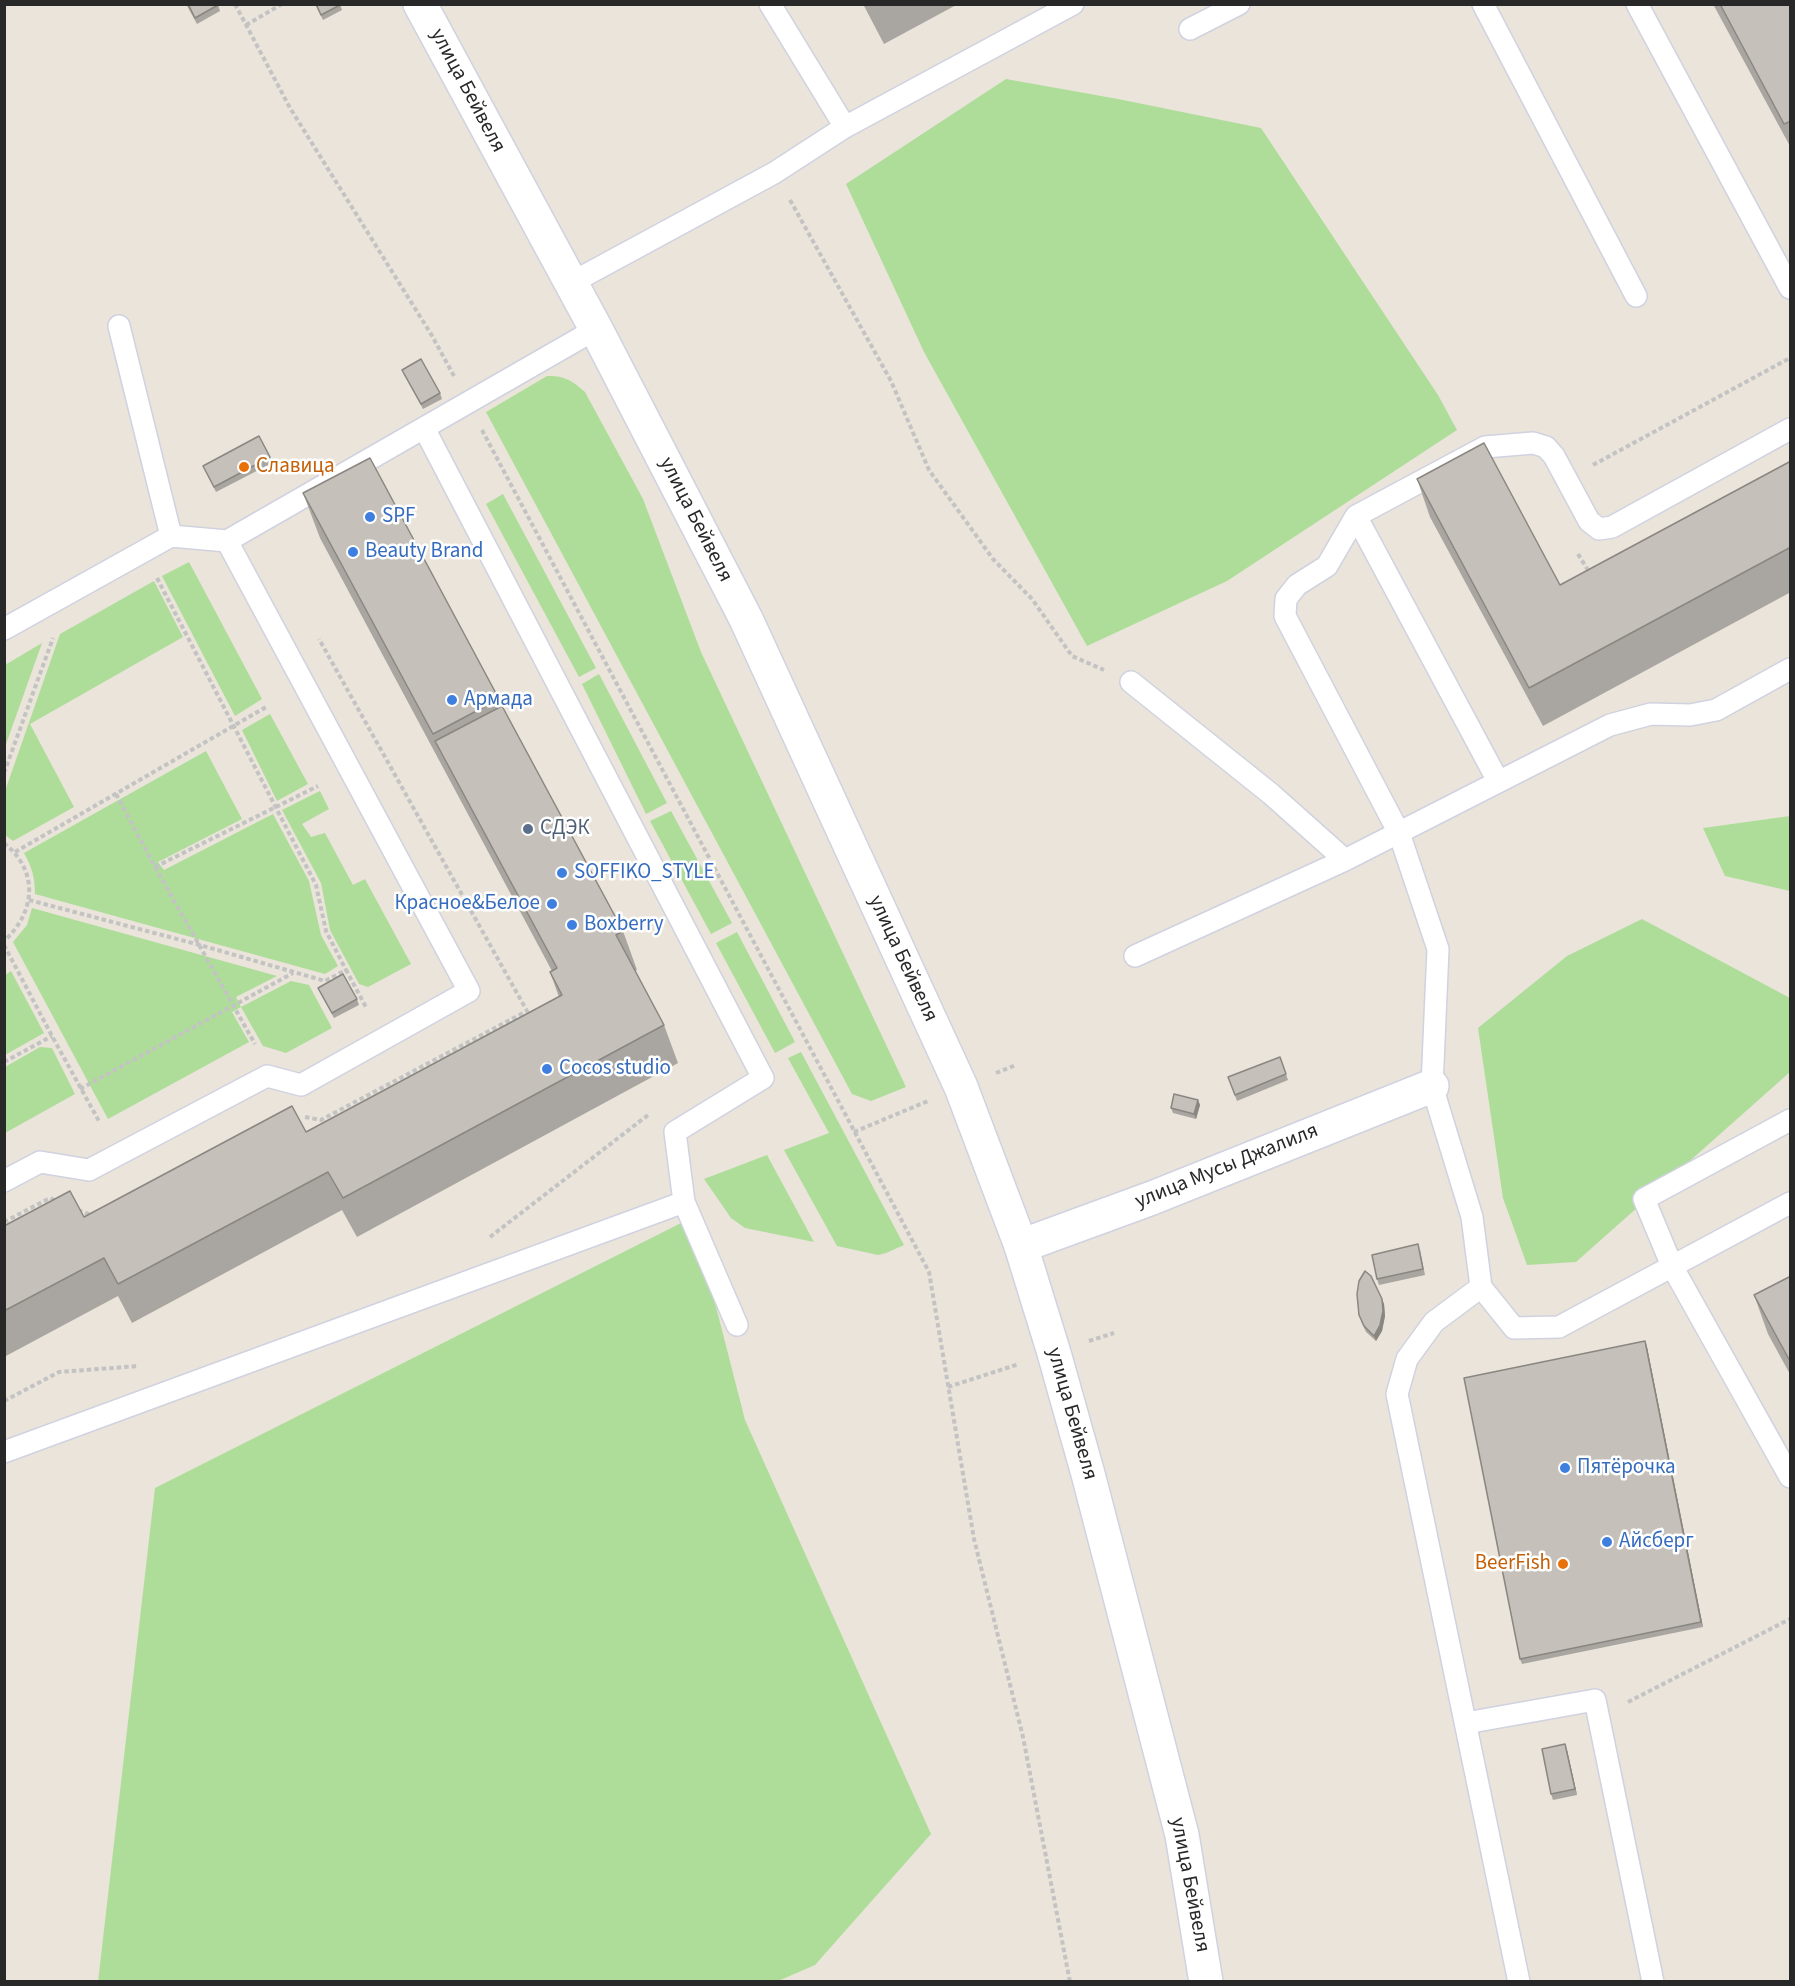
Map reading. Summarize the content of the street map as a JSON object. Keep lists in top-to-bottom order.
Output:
{
  "streets": {
    "main road": ["улица Бейвеля", "улица Мусы Джалиля"]
  },
  "crossings": [
    ["улица Бейвеля", "улица Мусы Джалиля"]
  ],
  "places": [
    "Славица",
    "SPF",
    "Beauty Brand",
    "Армада",
    "СДЭК",
    "SOFFIKO_STYLE",
    "Красное&Белое",
    "Boxberry",
    "Cocos studio",
    "Пятёрочка",
    "Айсберг",
    "BeerFish"
  ]
}
